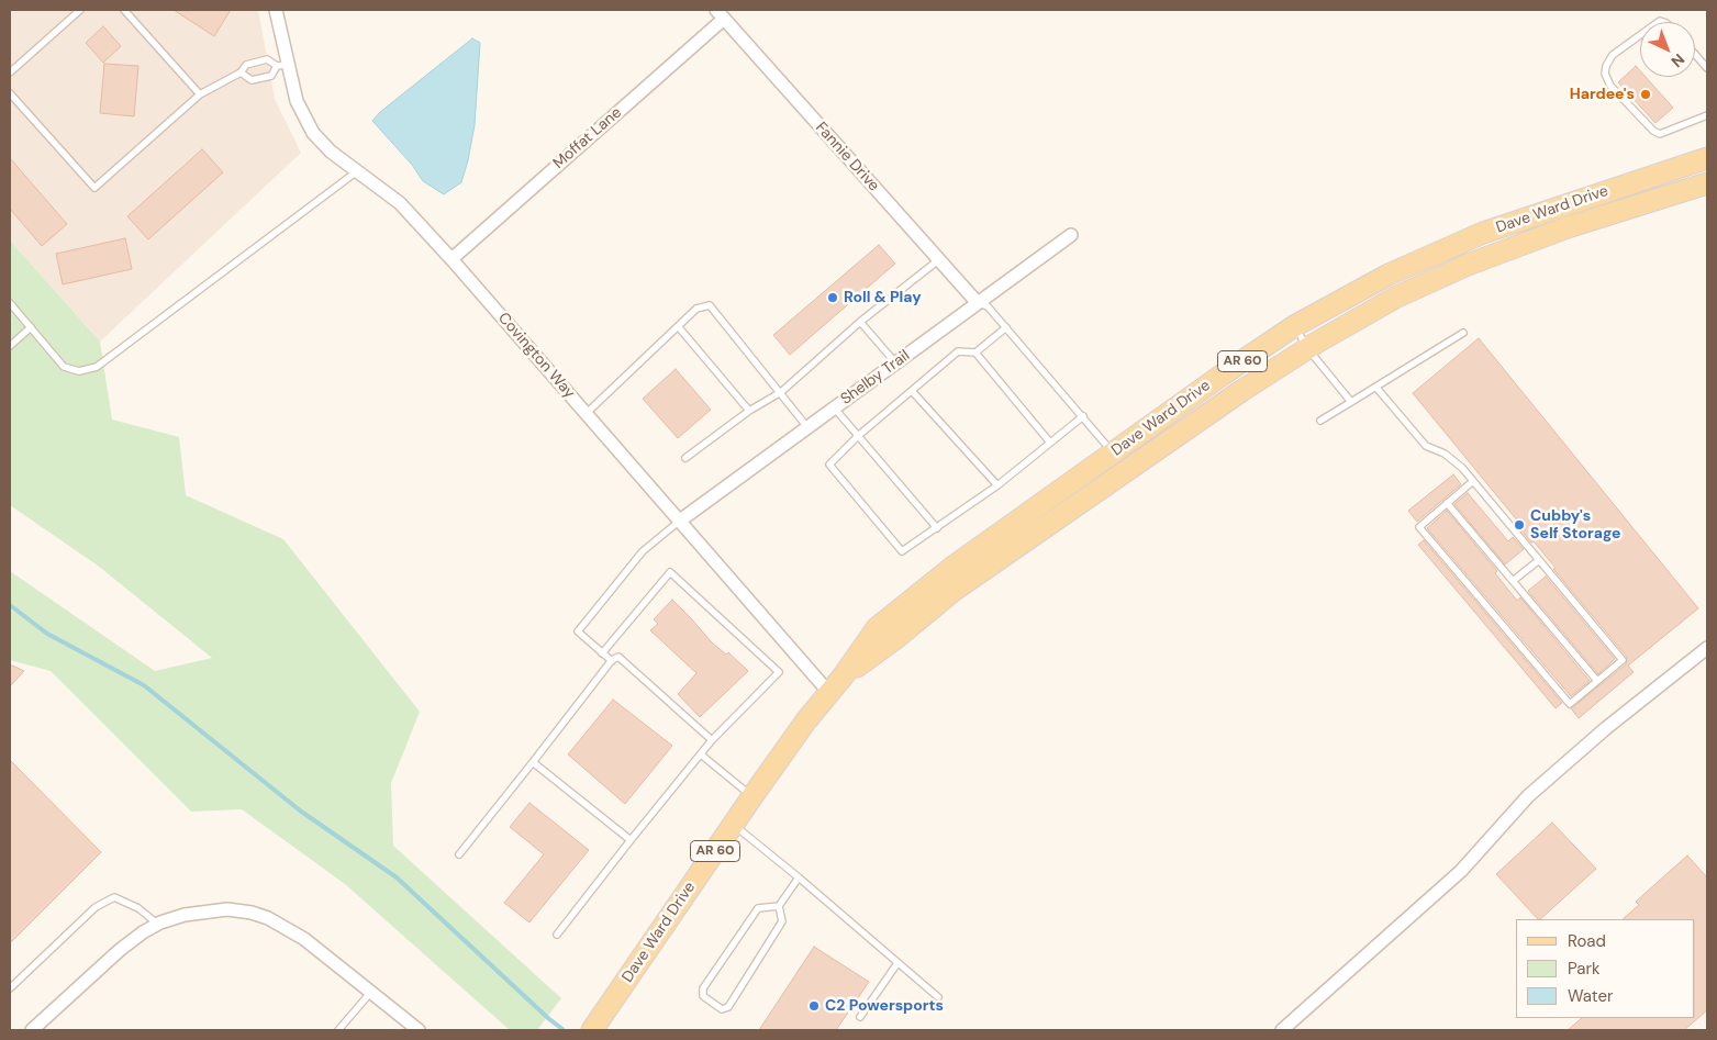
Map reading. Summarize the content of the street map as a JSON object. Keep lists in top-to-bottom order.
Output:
{
  "streets": {
    "main road": ["Dave Ward Drive", "AR 60"],
    "street": [
      "Moffat Lane",
      "Fannie Drive",
      "Covington Way",
      "Shelby Trail"
    ]
  },
  "crossings": [
    ["Moffat Lane", "Fannie Drive"],
    ["Moffat Lane", "Covington Way"],
    ["Fannie Drive", "Shelby Trail"],
    ["Dave Ward Drive", "Covington Way"],
    ["Covington Way", "Shelby Trail"]
  ],
  "places": [
    "Hardee's",
    "Roll & Play",
    "Cubby's Self Storage",
    "C2 Powersports"
  ],
  "legend": ["Road", "Park", "Water"],
  "north": "bottom right"
}
